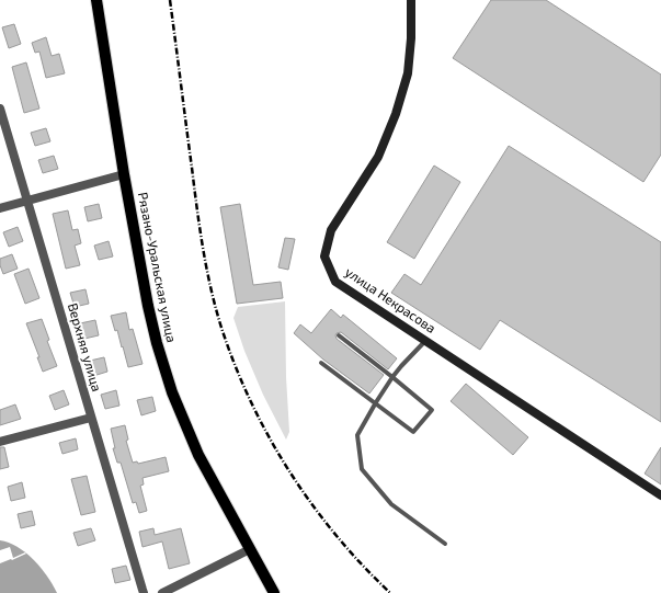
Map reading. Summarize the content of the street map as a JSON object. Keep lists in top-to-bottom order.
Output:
{
  "streets": {
    "main road": ["Рязано-Уральская улица"],
    "street": ["улица Некрасова", "Верхняя улица"]
  }
}
